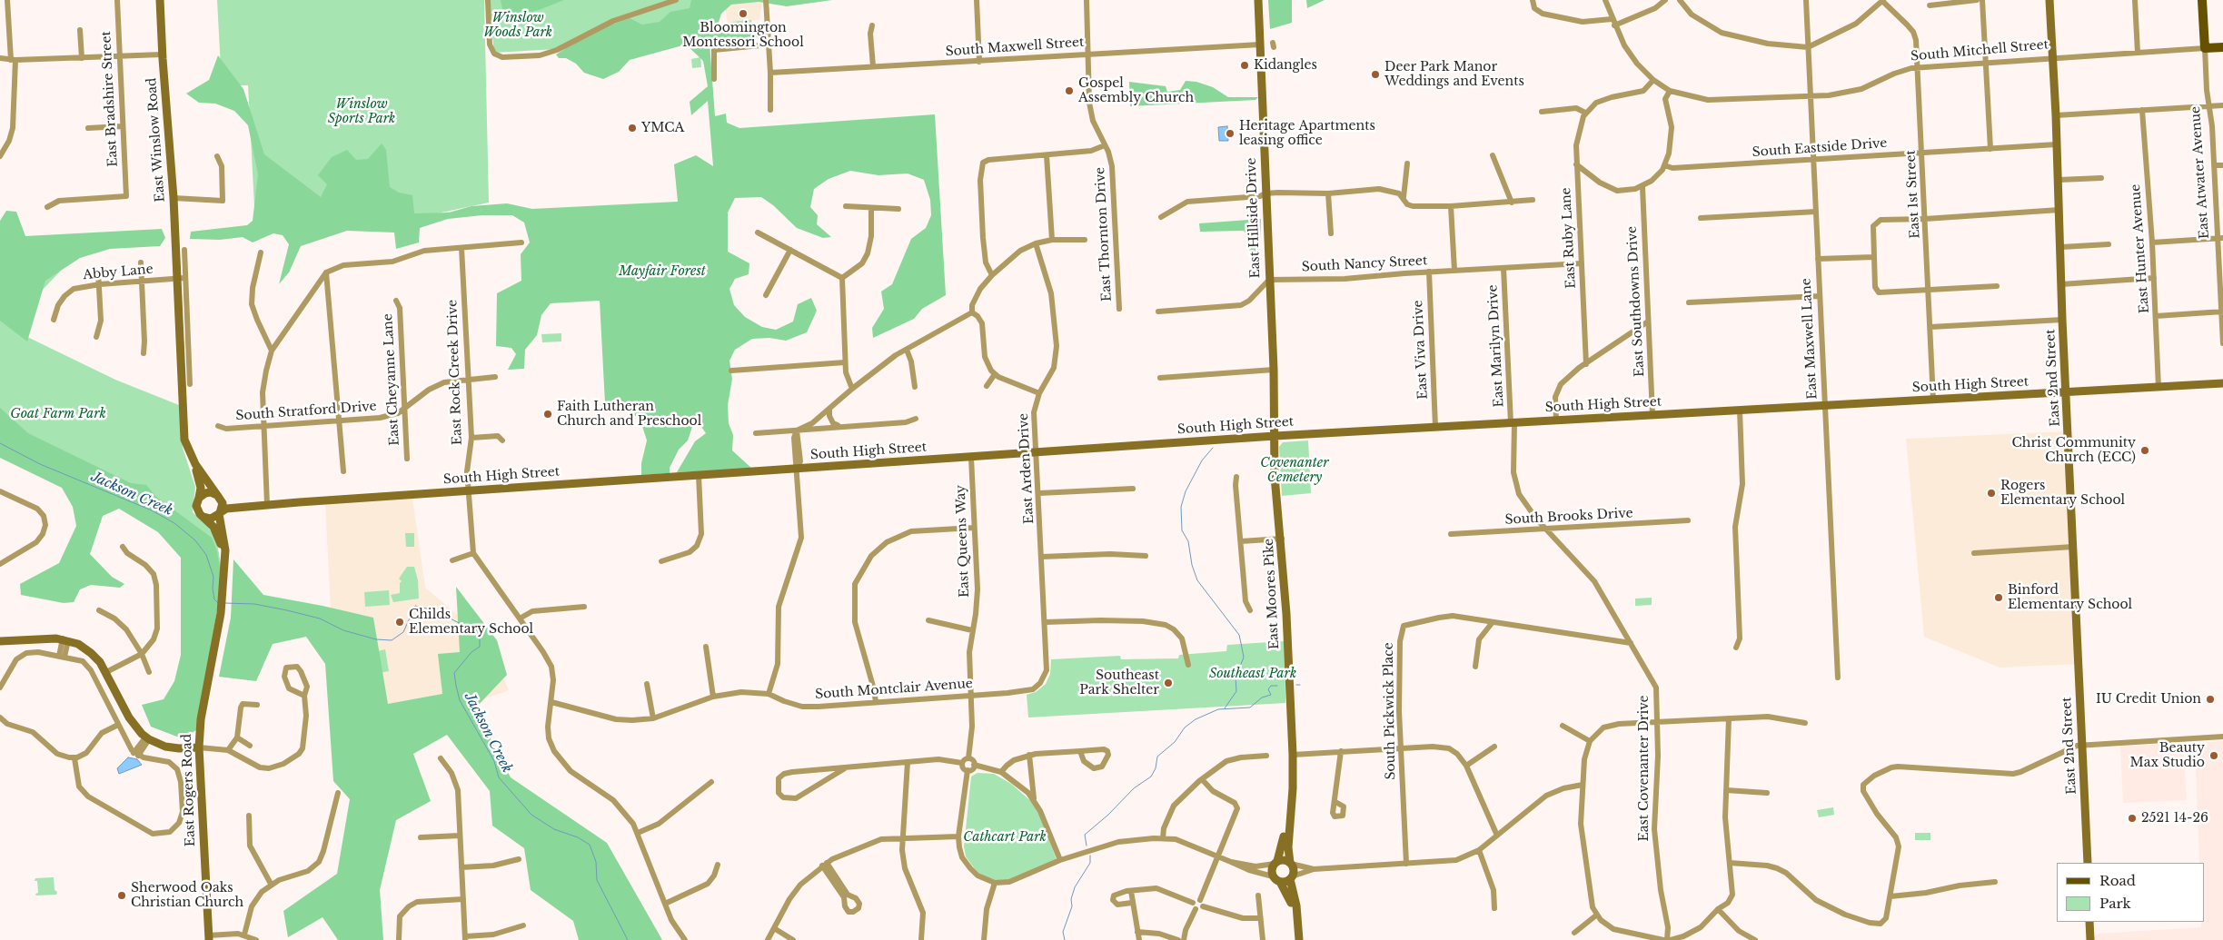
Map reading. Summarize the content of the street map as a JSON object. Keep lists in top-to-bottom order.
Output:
{
  "streets": {
    "main road": ["South Mitchell Street", "East Atwater Avenue"],
    "street": [
      "South Maxwell Street",
      "East Bradshire Street",
      "East Winslow Road",
      "South Eastside Drive",
      "East 1st Street",
      "East Hillside Drive",
      "East Thornton Drive",
      "East Ruby Lane",
      "East Hunter Avenue",
      "South Nancy Street",
      "Abby Lane",
      "East Southdowns Drive",
      "East Maxwell Lane",
      "East Marilyn Drive",
      "East Viva Drive",
      "East Rock Creek Drive",
      "East 2nd Street",
      "East Cheyanne Lane",
      "South High Street",
      "South Stratford Drive",
      "East Arden Drive",
      "South Brooks Drive",
      "East Queens Way",
      "East Moores Pike",
      "South Montclair Avenue",
      "South Pickwick Place",
      "East Covenanter Drive",
      "East Rogers Road"
    ]
  },
  "crossings": [
    ["South Maxwell Street", "East Hillside Drive"],
    ["South Maxwell Street", "East Thornton Drive"],
    ["South Mitchell Street", "South Eastside Drive"],
    ["South Mitchell Street", "East Atwater Avenue"],
    ["South Mitchell Street", "East 1st Street"],
    ["South Mitchell Street", "East Ruby Lane"],
    ["South Mitchell Street", "East Southdowns Drive"],
    ["South Mitchell Street", "East Maxwell Lane"],
    ["South Mitchell Street", "East 2nd Street"],
    ["East Winslow Road", "Abby Lane"],
    ["East Winslow Road", "South High Street"],
    ["East Winslow Road", "East Rogers Road"],
    ["South Eastside Drive", "East 1st Street"],
    ["South Eastside Drive", "East Ruby Lane"],
    ["South Eastside Drive", "East Southdowns Drive"],
    ["South Eastside Drive", "East Maxwell Lane"],
    ["South Eastside Drive", "East 2nd Street"],
    ["East 1st Street", "South High Street"],
    ["East Hillside Drive", "South Nancy Street"],
    ["East Hillside Drive", "South High Street"],
    ["East Hillside Drive", "East Moores Pike"],
    ["East Ruby Lane", "South Nancy Street"],
    ["East Ruby Lane", "East Southdowns Drive"],
    ["East Hunter Avenue", "South High Street"],
    ["South Nancy Street", "East Marilyn Drive"],
    ["South Nancy Street", "East Viva Drive"],
    ["East Southdowns Drive", "South High Street"],
    ["East Maxwell Lane", "South High Street"],
    ["East Marilyn Drive", "South High Street"],
    ["East Marilyn Drive", "East Covenanter Drive"],
    ["East Viva Drive", "South High Street"],
    ["East Rock Creek Drive", "South High Street"],
    ["East Rock Creek Drive", "South Stratford Drive"],
    ["East 2nd Street", "South High Street"],
    ["East Cheyanne Lane", "South Stratford Drive"],
    ["South High Street", "East Arden Drive"],
    ["South High Street", "East Queens Way"],
    ["South High Street", "East Moores Pike"],
    ["South High Street", "East Covenanter Drive"],
    ["South High Street", "East Rogers Road"],
    ["East Arden Drive", "South Montclair Avenue"],
    ["South Brooks Drive", "East Covenanter Drive"],
    ["East Queens Way", "South Montclair Avenue"],
    ["South Pickwick Place", "East Covenanter Drive"]
  ],
  "water": ["Jackson Creek"],
  "parks": [
    "Winslow Woods Park",
    "Winslow Sports Park",
    "Mayfair Forest",
    "Goat Farm Park",
    "Covenanter Cemetery",
    "Southeast Park",
    "Cathcart Park"
  ],
  "places": [
    "Bloomington Montessori School",
    "Kidangles",
    "Deer Park Manor Weddings and Events",
    "Gospel Assembly Church",
    "YMCA",
    "Heritage Apartments leasing office",
    "Faith Lutheran Church and Preschool",
    "Christ Community Church (ECC)",
    "Rogers Elementary School",
    "Binford Elementary School",
    "Childs Elementary School",
    "Southeast Park Shelter",
    "IU Credit Union",
    "Beauty Max Studio",
    "2521 14-26",
    "Sherwood Oaks Christian Church"
  ],
  "legend": ["Road", "Park"]
}
